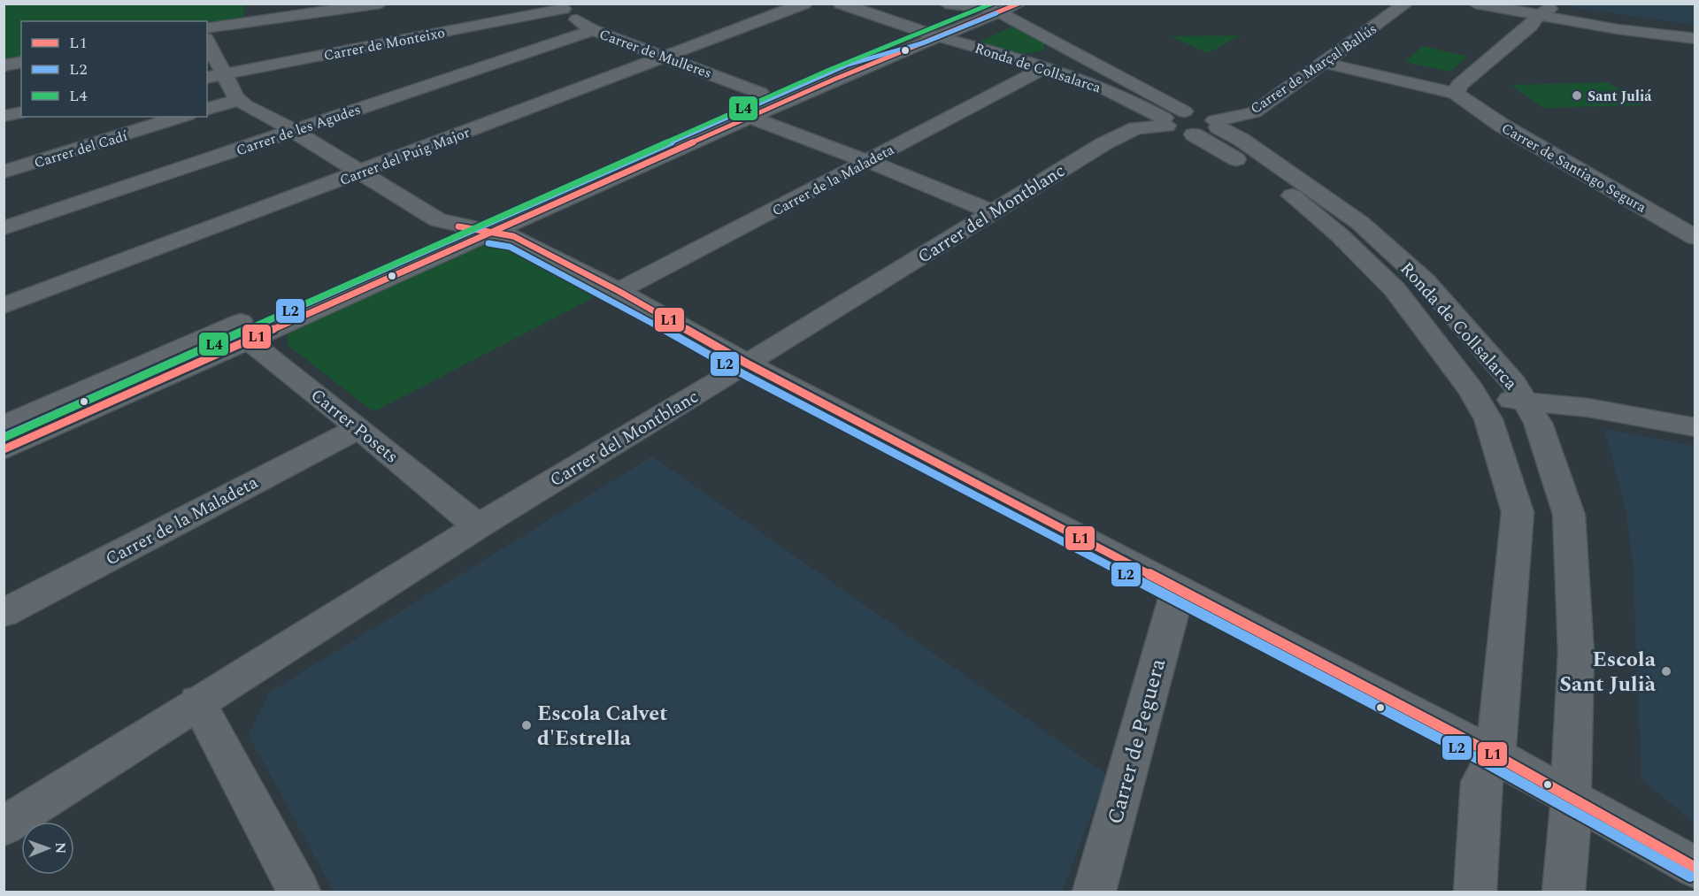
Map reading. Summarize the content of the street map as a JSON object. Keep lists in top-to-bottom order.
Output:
{
  "streets": {
    "street": [
      "Carrer de Monteixo",
      "Carrer de Mulleres",
      "Ronda de Collsalarca",
      "Carrer de Marçal Ballús",
      "Carrer de les Agudes",
      "Carrer del Cadí",
      "Carrer del Puig Major",
      "Carrer de Santiago Segura",
      "Carrer de la Maladeta",
      "Carrer del Montblanc",
      "Carrer Posets",
      "Carrer de Peguera"
    ]
  },
  "crossings": [
    ["Carrer de Monteixo", "Carrer de Mulleres"],
    ["Carrer de Mulleres", "Carrer de les Agudes"],
    ["Carrer de Mulleres", "Carrer del Puig Major"],
    ["Ronda de Collsalarca", "Carrer de Marçal Ballús"],
    ["Ronda de Collsalarca", "Carrer de la Maladeta"],
    ["Ronda de Collsalarca", "Carrer del Montblanc"],
    ["Carrer de Marçal Ballús", "Carrer del Montblanc"],
    ["Carrer de la Maladeta", "Carrer Posets"],
    ["Carrer del Montblanc", "Carrer Posets"]
  ],
  "places": ["Sant Juliá", "Escola Sant Julià", "Escola Calvet d'Estrella"],
  "lines": ["transit line L1", "transit line L4", "transit line L2"],
  "legend": ["L1", "L2", "L4"],
  "north": "right"
}
